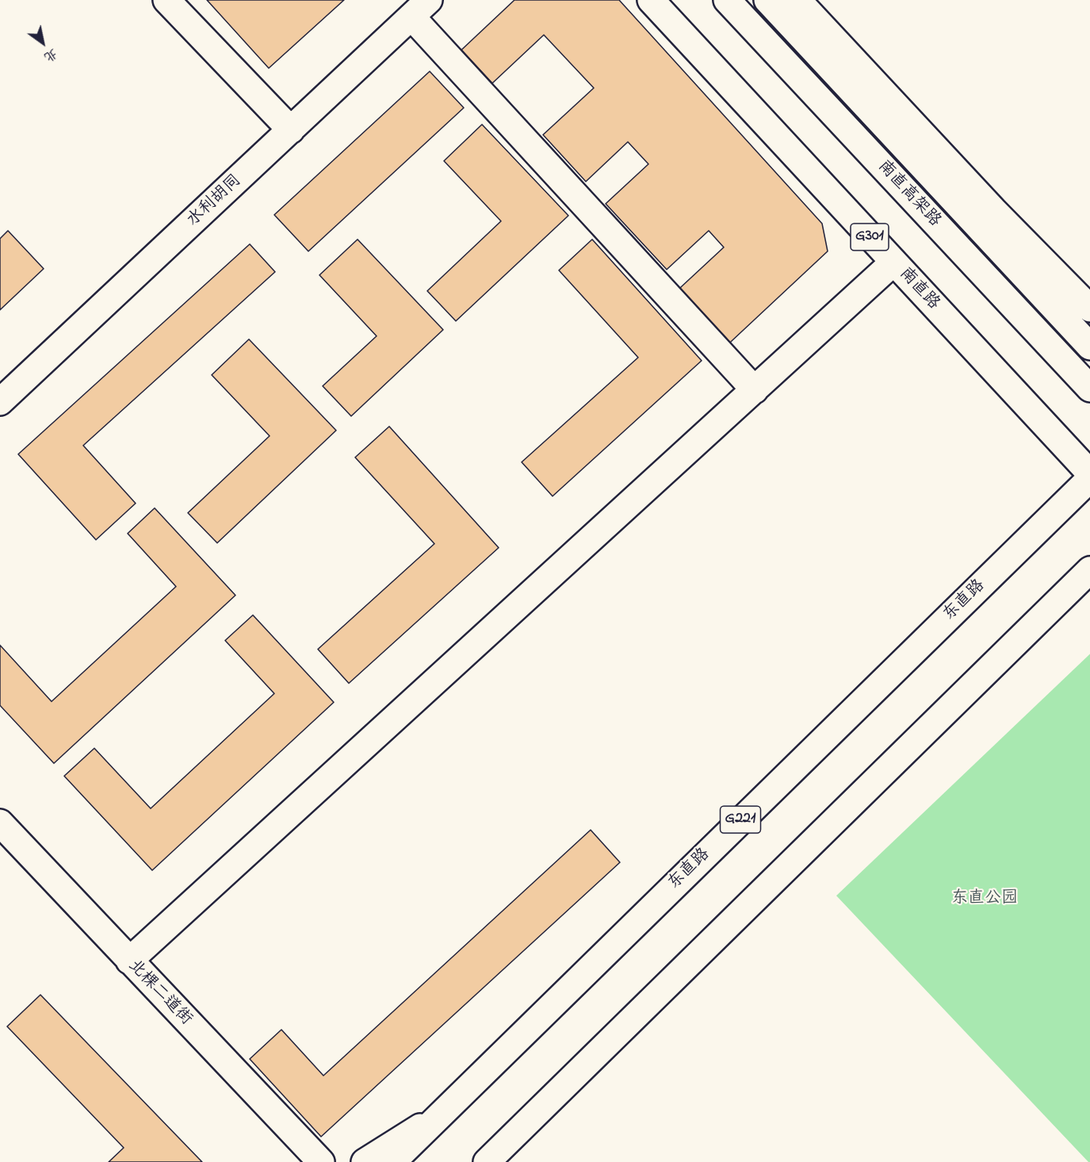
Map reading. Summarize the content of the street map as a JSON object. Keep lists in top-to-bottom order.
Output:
{
  "streets": {
    "main road": [
      "南直高架路",
      "水利胡同",
      "G301",
      "南直路",
      "东直路",
      "G221",
      "北棵二道街"
    ]
  },
  "parks": ["东直公园"],
  "north": "bottom right"
}
